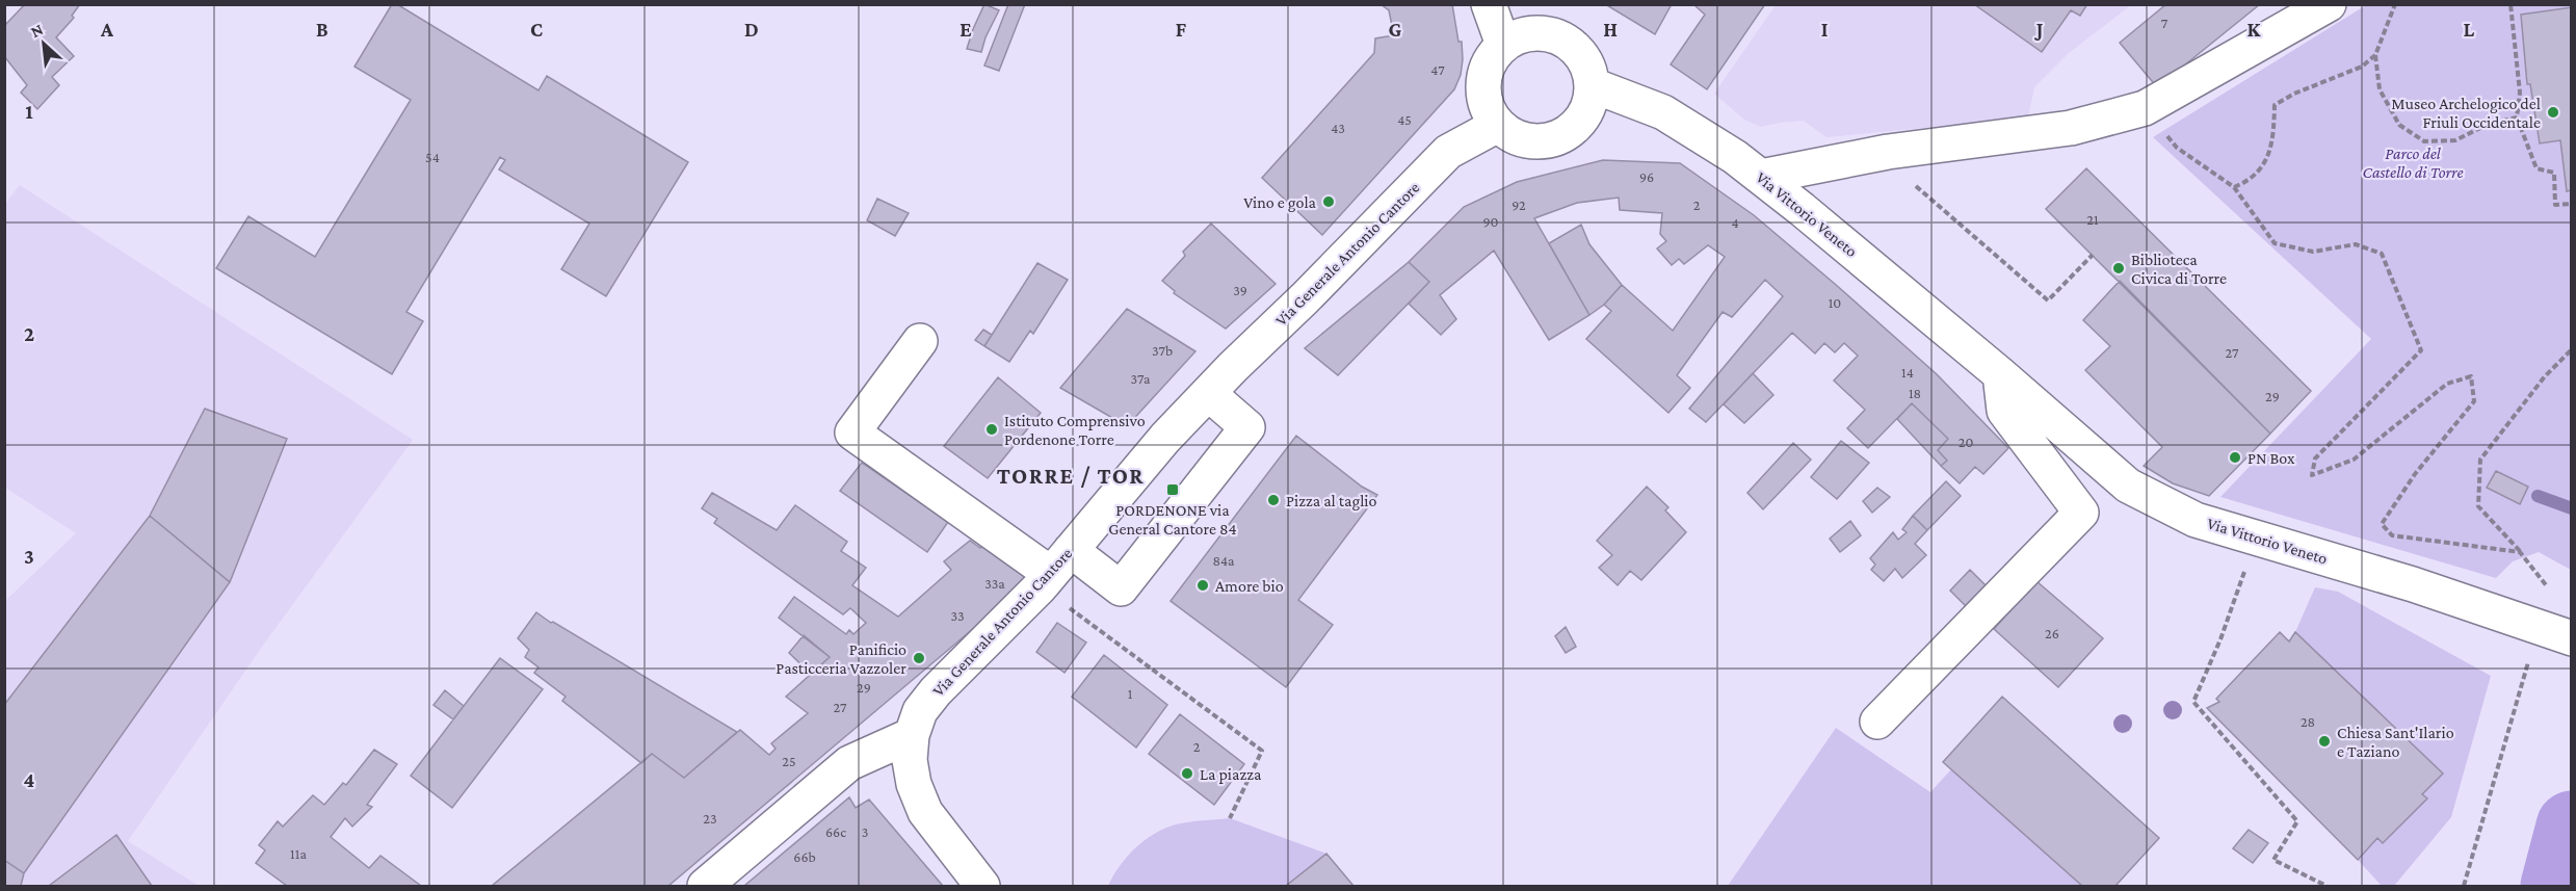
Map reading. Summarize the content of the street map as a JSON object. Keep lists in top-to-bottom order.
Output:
{
  "streets": {
    "street": ["Via Vittorio Veneto", "Via Generale Antonio Cantore"]
  },
  "crossings": [
    ["Via Vittorio Veneto", "Via Generale Antonio Cantore"]
  ],
  "districts": ["TORRE / TOR"],
  "parks": ["Parco del Castello di Torre"],
  "places": {
    "other": [
      "Museo Archelogico del Friuli Occidentale",
      "Vino e gola",
      "Biblioteca Civica di Torre",
      "Istituto Comprensivo Pordenone Torre",
      "PN Box",
      "Pizza al taglio",
      "Amore bio",
      "Panificio Pasticceria Vazzoler",
      "Chiesa Sant'Ilario e Taziano",
      "La piazza"
    ],
    "transit": ["PORDENONE via General Cantore 84"]
  },
  "house_numbers": [
    "7",
    "47",
    "45",
    "43",
    "54",
    "96",
    "92",
    "2",
    "21",
    "90",
    "4",
    "39",
    "10",
    "37b",
    "27",
    "14",
    "37a",
    "18",
    "29",
    "20",
    "84a",
    "33a",
    "33",
    "26",
    "29",
    "1",
    "27",
    "28",
    "2",
    "25",
    "23",
    "66c",
    "3",
    "11a",
    "66b"
  ],
  "north": "top left",
  "grid": {
    "columns": [
      "A",
      "B",
      "C",
      "D",
      "E",
      "F",
      "G",
      "H",
      "I",
      "J",
      "K",
      "L"
    ],
    "rows": [
      "1",
      "2",
      "3",
      "4"
    ]
  }
}
